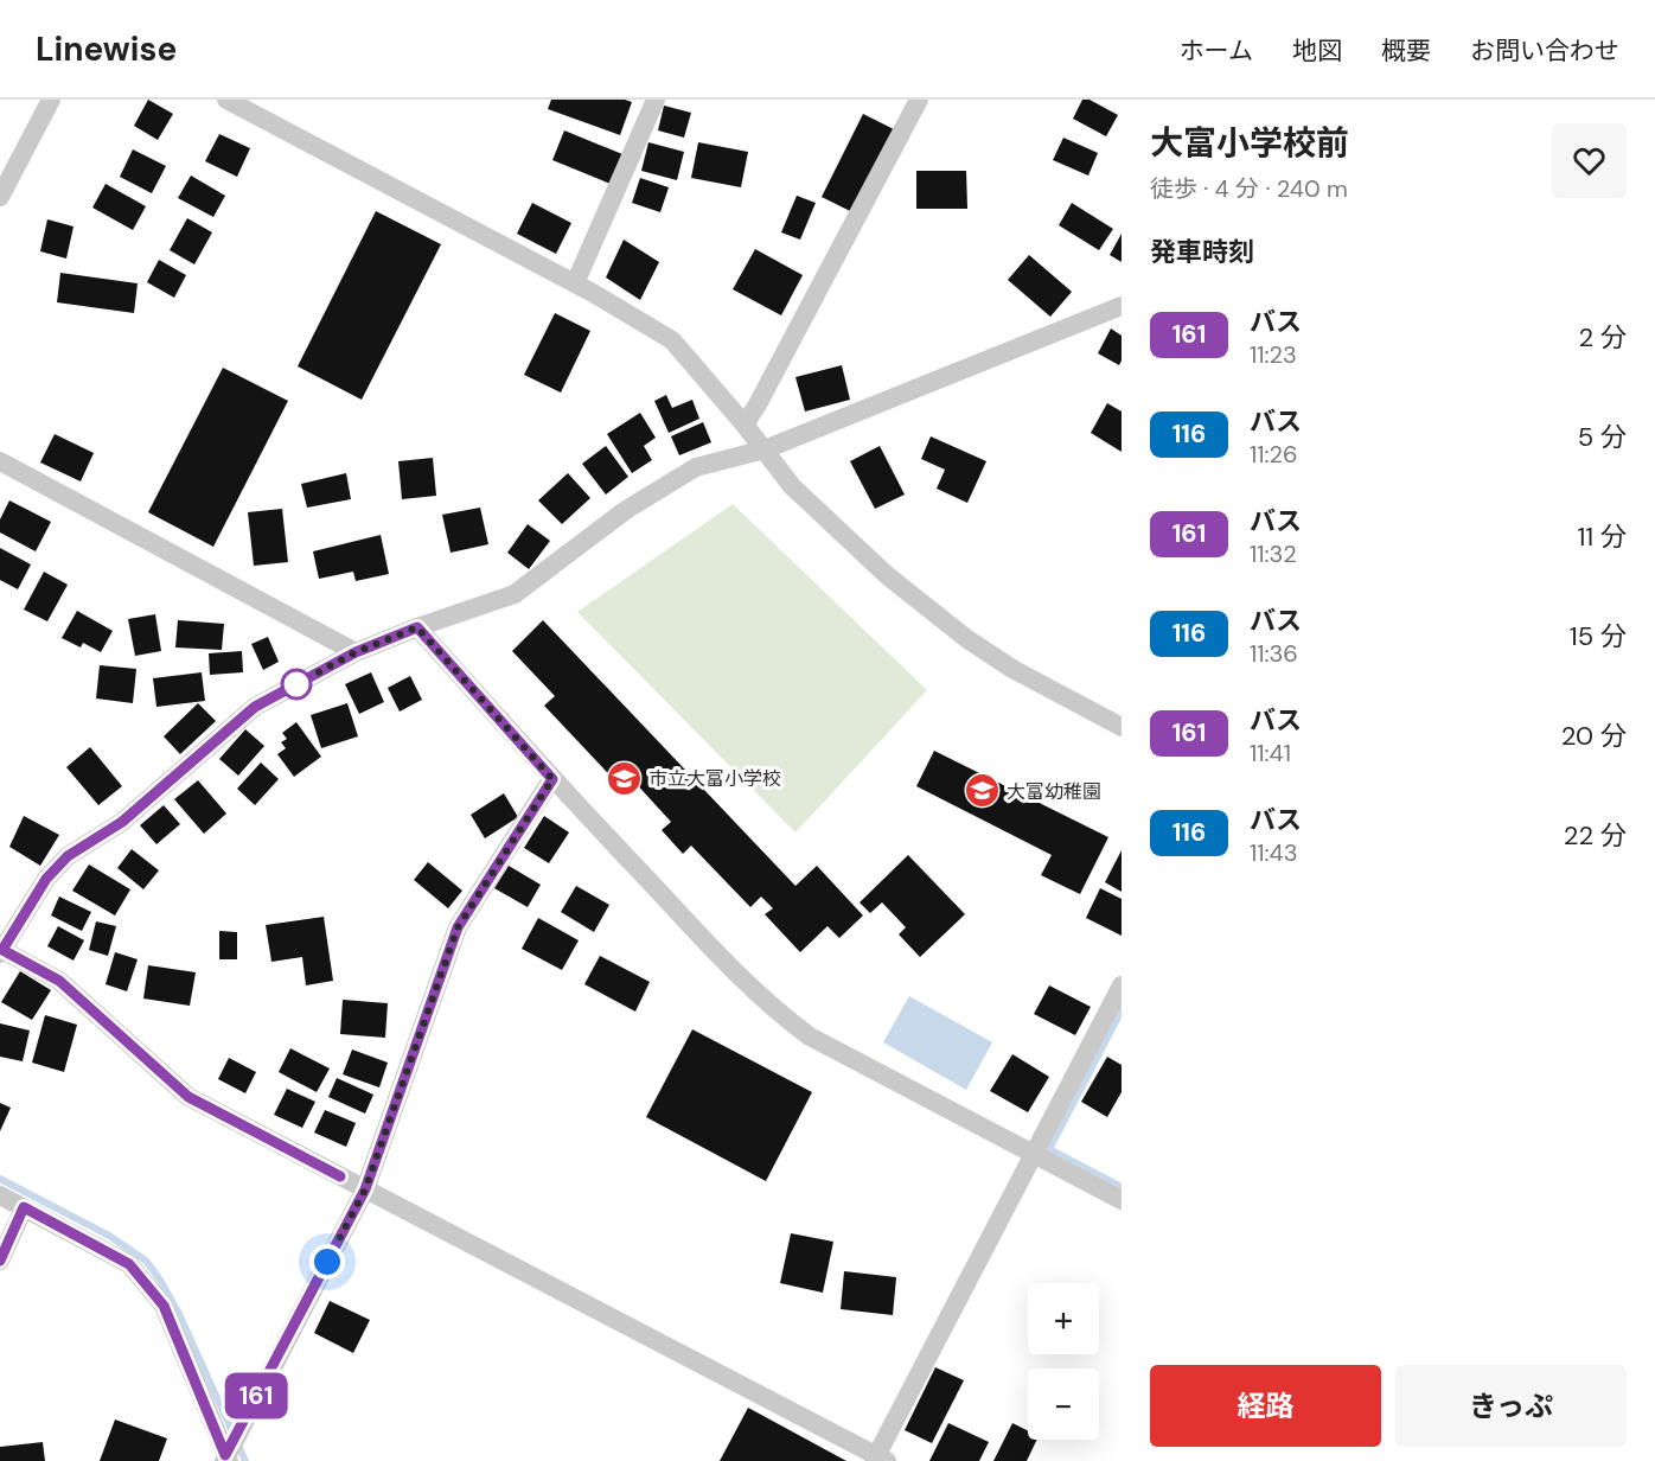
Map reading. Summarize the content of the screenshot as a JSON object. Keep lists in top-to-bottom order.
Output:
{
  "places": {
    "school or university": ["市立大富小学校", "大富幼稚園"]
  },
  "lines": ["bus line 161"],
  "page": {
    "header": "Linewise",
    "nav": [
      "ホーム",
      "地図",
      "概要",
      "お問い合わせ"
    ],
    "on_map": "161",
    "heading": [
      ["大富小学校前", "徒歩 · 4 分 · 240 m"],
      "発車時刻"
    ],
    "list": [
      {
        "mark": "161",
        "name": "バス",
        "note": "11:23",
        "value": "2 分"
      },
      {
        "mark": "116",
        "name": "バス",
        "note": "11:26",
        "value": "5 分"
      },
      {
        "mark": "161",
        "name": "バス",
        "note": "11:32",
        "value": "11 分"
      },
      {
        "mark": "116",
        "name": "バス",
        "note": "11:36",
        "value": "15 分"
      },
      {
        "mark": "161",
        "name": "バス",
        "note": "11:41",
        "value": "20 分"
      },
      {
        "mark": "116",
        "name": "バス",
        "note": "11:43",
        "value": "22 分"
      }
    ],
    "map_buttons": ["+", "−"],
    "buttons": ["経路", "きっぷ"]
  }
}
